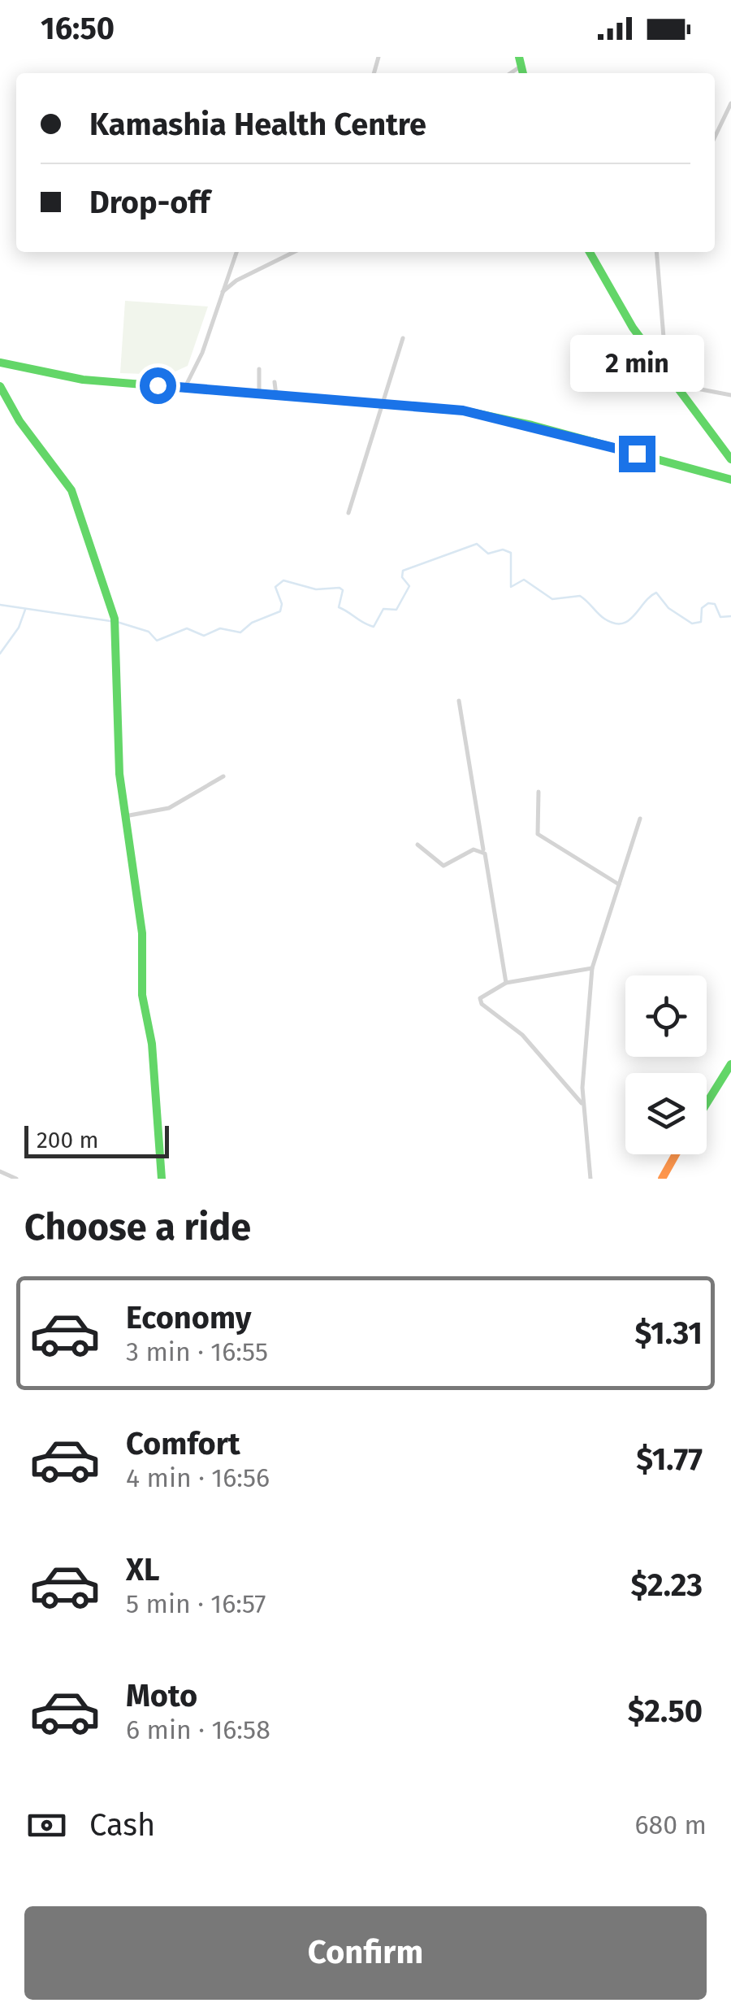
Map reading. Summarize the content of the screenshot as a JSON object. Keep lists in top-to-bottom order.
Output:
{
  "scale_bar": "200 m",
  "page": {
    "status": "16:50",
    "banner": ["Kamashia Health Centre", "Drop-off"],
    "bubble": "2 min",
    "scale": "200 m",
    "heading": "Choose a ride",
    "list": [
      {
        "name": "Economy",
        "note": "3 min · 16:55",
        "value": "$1.31"
      },
      {
        "name": "Comfort",
        "note": "4 min · 16:56",
        "value": "$1.77"
      },
      {
        "name": "XL",
        "note": "5 min · 16:57",
        "value": "$2.23"
      },
      {
        "name": "Moto",
        "note": "6 min · 16:58",
        "value": "$2.50"
      }
    ],
    "pay": ["Cash", "680 m"],
    "buttons": "Confirm"
  }
}
